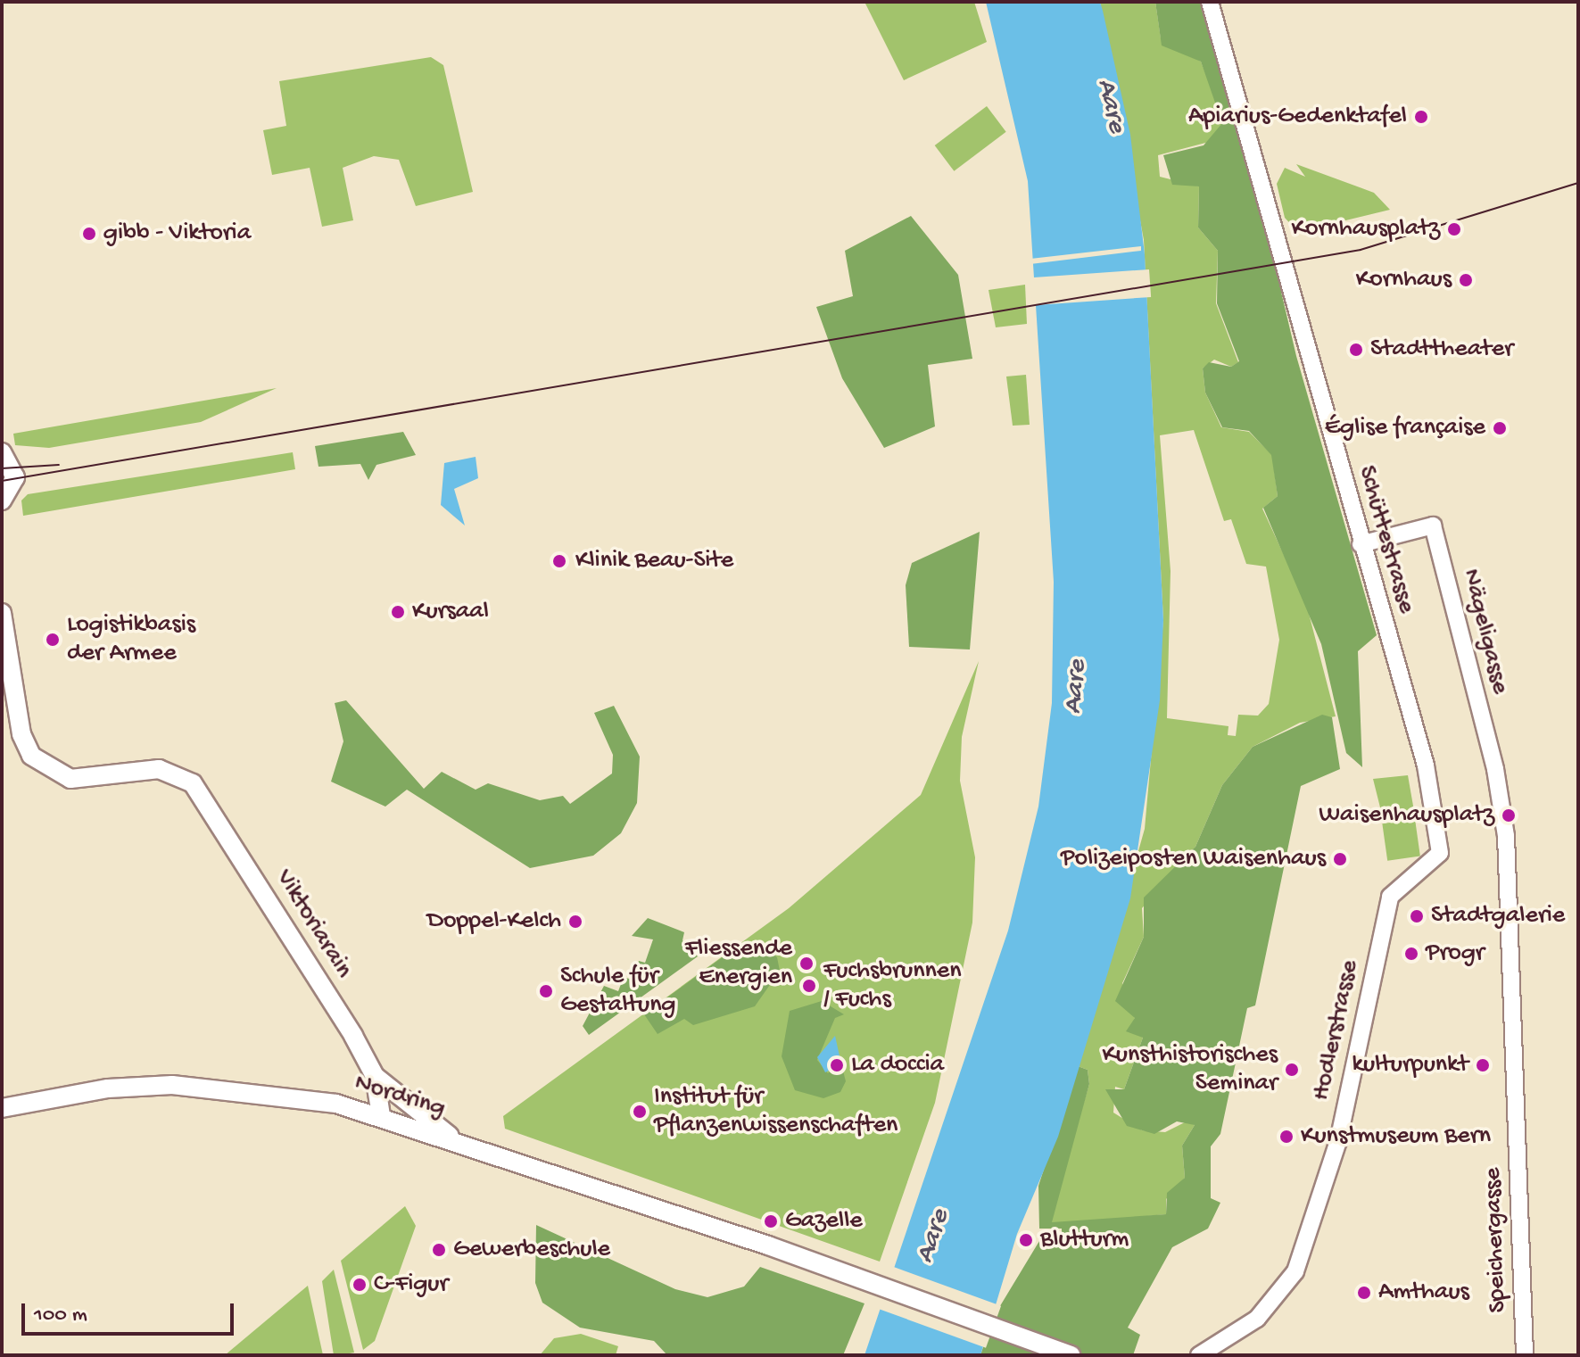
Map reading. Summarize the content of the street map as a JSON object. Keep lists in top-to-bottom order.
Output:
{
  "streets": {
    "main road": ["Viktoriarain", "Nordring"],
    "street": [
      "Schüttestrasse",
      "Nägeligasse",
      "Hodlerstrasse",
      "Speichergasse"
    ]
  },
  "crossings": [
    ["Schüttestrasse", "Nägeligasse"],
    ["Schüttestrasse", "Hodlerstrasse"],
    ["Nägeligasse", "Speichergasse"],
    ["Viktoriarain", "Nordring"]
  ],
  "water": ["Aare"],
  "places": [
    "Apiarius-Gedenktafel",
    "Kornhausplatz",
    "gibb - Viktoria",
    "Kornhaus",
    "Stadttheater",
    "Église française",
    "Klinik Beau-Site",
    "Kursaal",
    "Logistikbasis der Armee",
    "Waisenhausplatz",
    "Polizeiposten Waisenhaus",
    "Stadtgalerie",
    "Doppel-Kelch",
    "Progr",
    "Fliessende Energien",
    "Fuchsbrunnen / Fuchs",
    "Schule für Gestaltung",
    "La doccia",
    "kulturpunkt",
    "Kunsthistorisches Seminar",
    "Institut für Pflanzenwissenschaften",
    "Kunstmuseum Bern",
    "Gazelle",
    "Blutturm",
    "Gewerbeschule",
    "C-Figur",
    "Amthaus"
  ],
  "scale_bar": "100 m"
}
